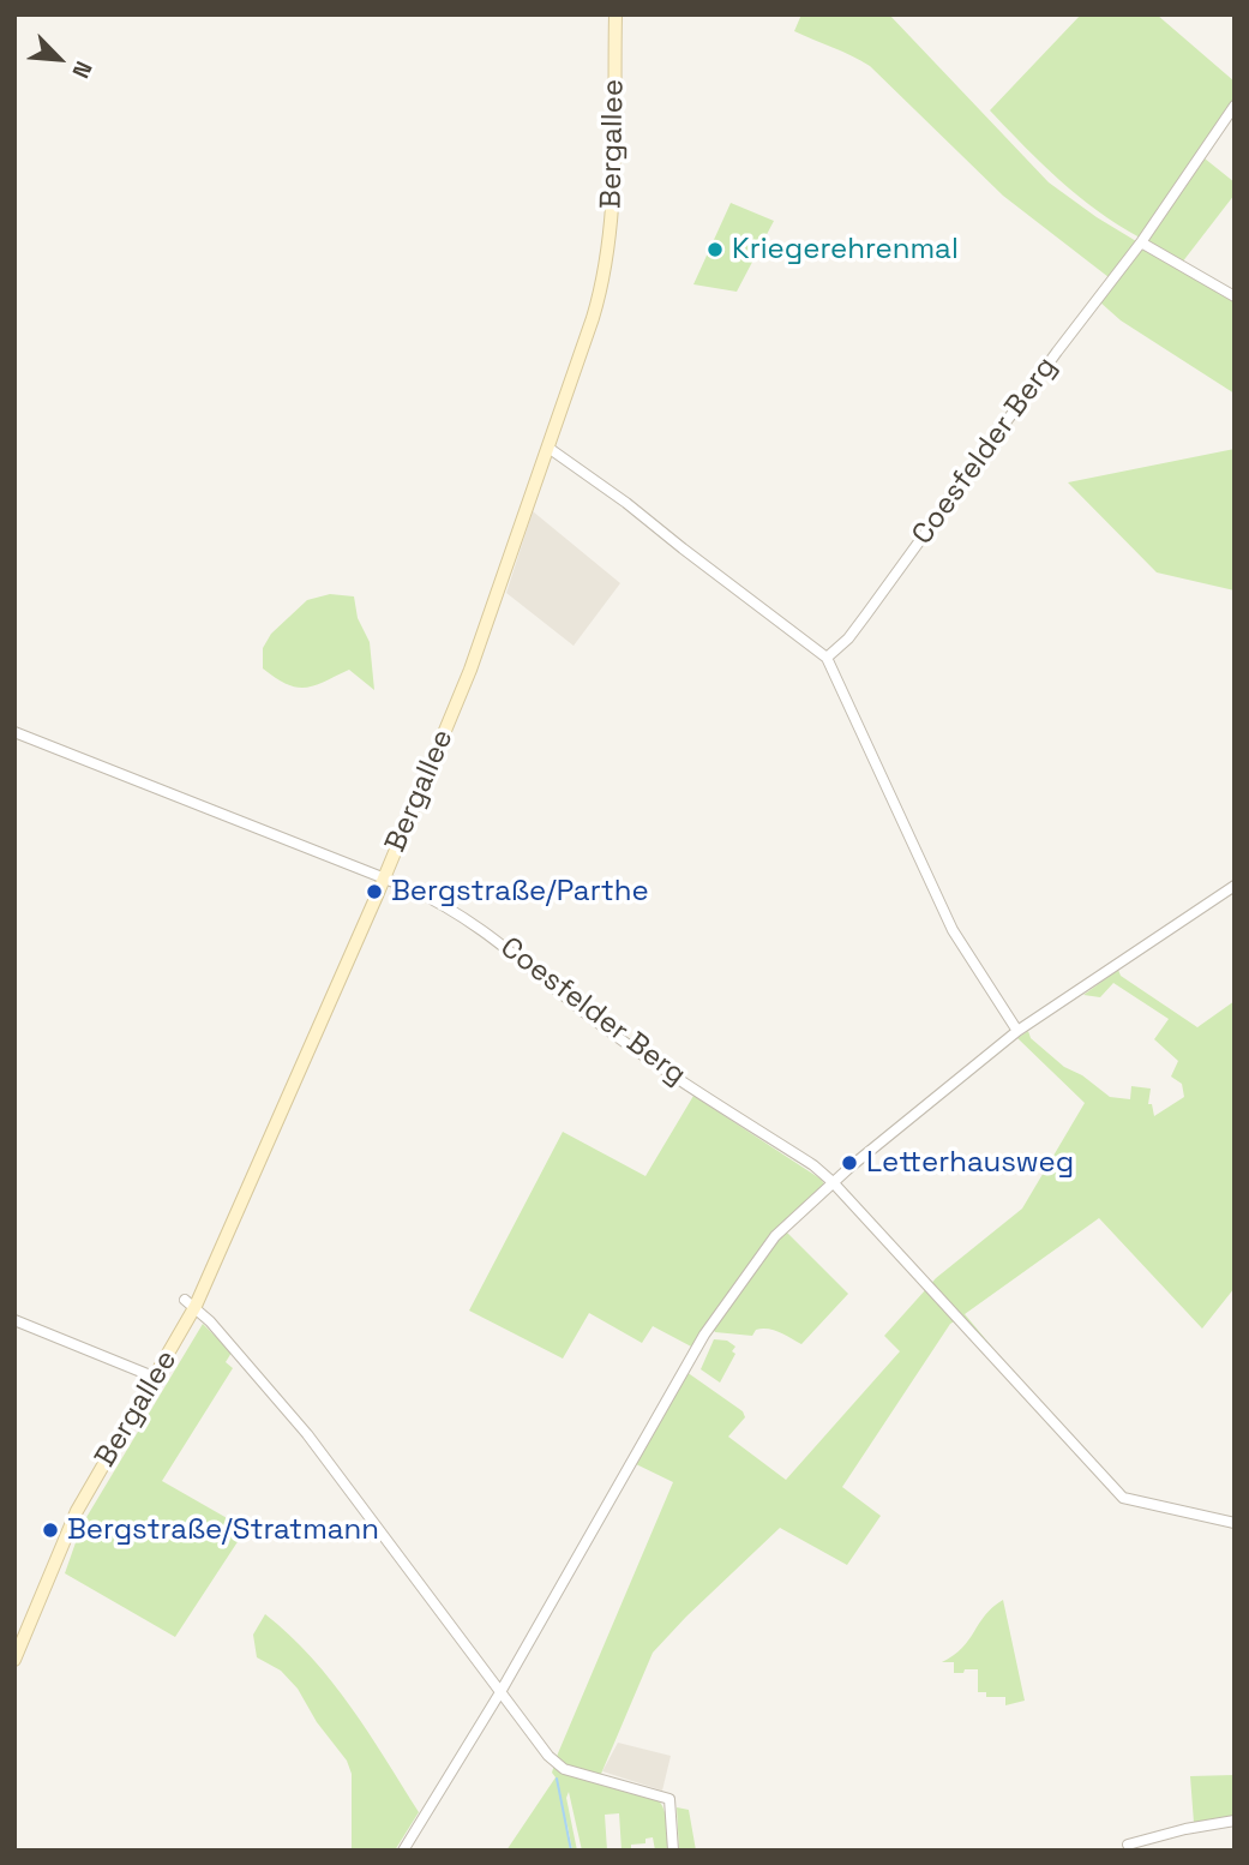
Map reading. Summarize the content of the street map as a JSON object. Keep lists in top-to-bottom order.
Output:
{
  "streets": {
    "street": ["Bergallee", "Coesfelder Berg"]
  },
  "crossings": [
    ["Bergallee", "Coesfelder Berg"]
  ],
  "places": [
    "Kriegerehrenmal",
    "Bergstraße/Parthe",
    "Letterhausweg",
    "Bergstraße/Stratmann"
  ],
  "north": "bottom right"
}
